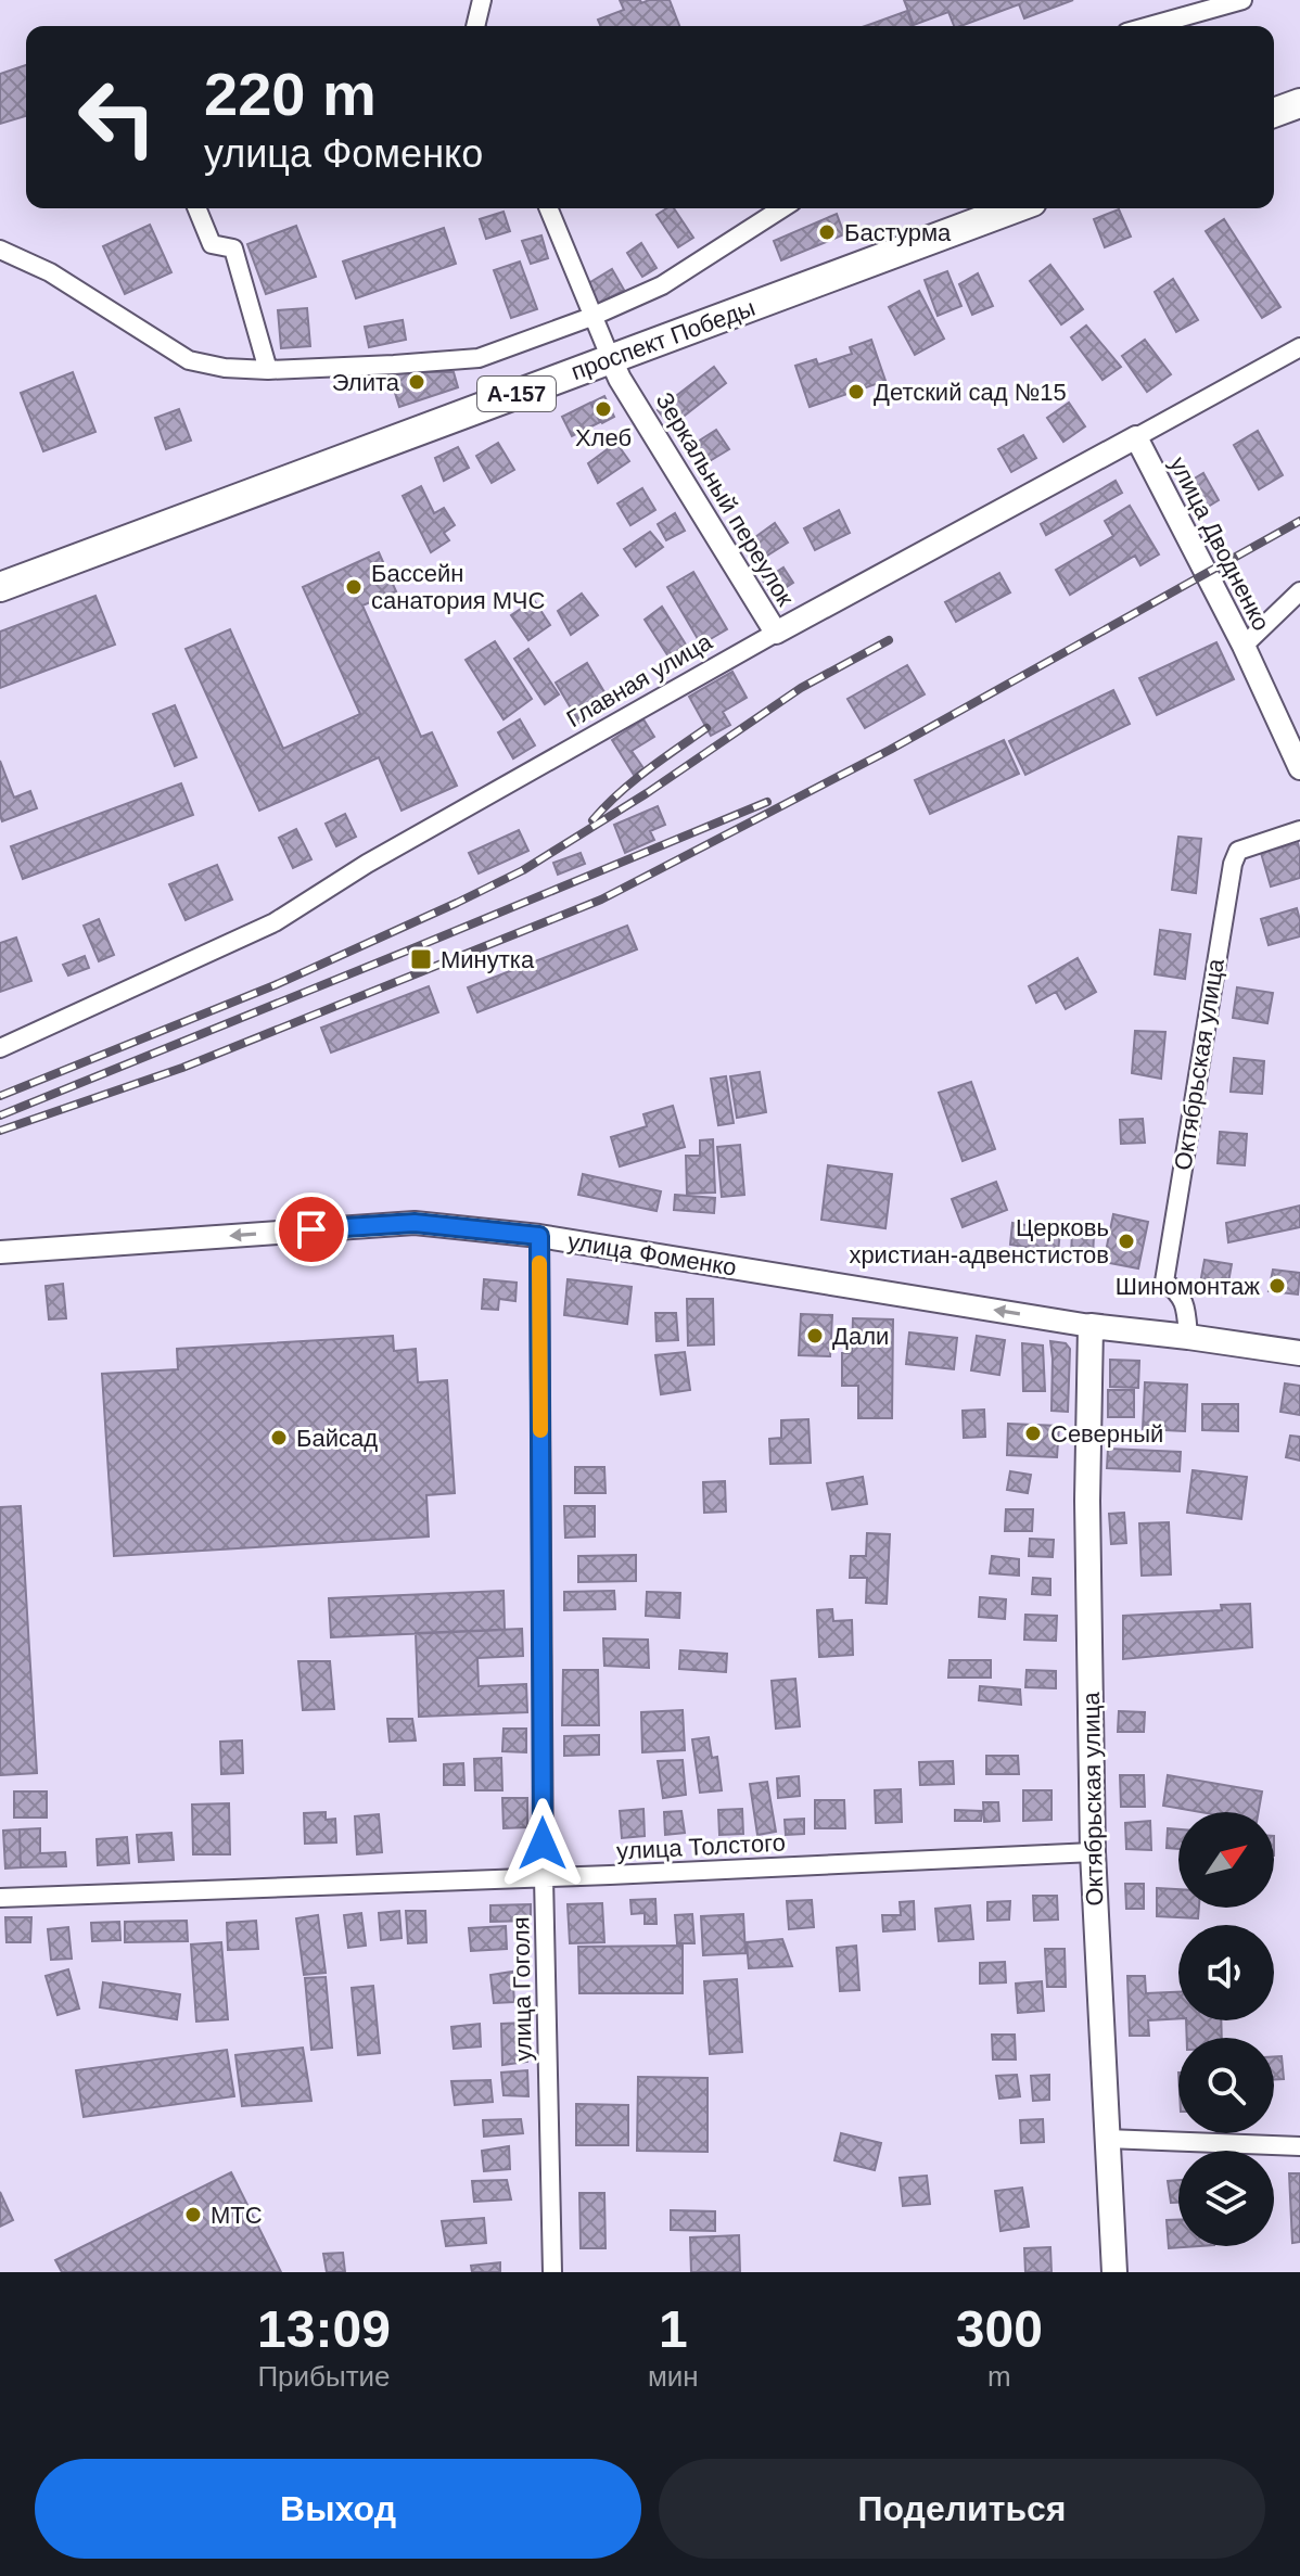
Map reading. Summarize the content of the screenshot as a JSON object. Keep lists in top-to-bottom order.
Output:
{
  "streets": {
    "main road": [
      "проспект Победы",
      "А-157",
      "Октябрьская улица",
      "улица Фоменко"
    ],
    "street": [
      "Зеркальный переулок",
      "улица Дводненко",
      "Главная улица",
      "улица Толстого",
      "улица Гоголя"
    ]
  },
  "crossings": [
    ["проспект Победы", "Зеркальный переулок"],
    ["Зеркальный переулок", "Главная улица"],
    ["улица Дводненко", "Главная улица"],
    ["Октябрьская улица", "улица Фоменко"],
    ["Октябрьская улица", "улица Толстого"],
    ["улица Фоменко", "улица Гоголя"],
    ["улица Толстого", "улица Гоголя"]
  ],
  "one_way": ["улица Фоменко"],
  "places": {
    "other": [
      "Бастурма",
      "Элита",
      "Детский сад №15",
      "Хлеб",
      "Бассейн санатория МЧС",
      "Церковь христиан-адвенстистов",
      "Шиномонтаж",
      "Дали",
      "Северный",
      "Байсад",
      "МТС"
    ],
    "transit": ["Минутка"]
  },
  "north": "top right",
  "page": {
    "turn": ["220 m", "улица Фоменко"],
    "eta": [
      "13:09",
      "Прибытие",
      "1",
      "мин",
      "300",
      "m"
    ],
    "buttons": ["Выход", "Поделиться"]
  }
}
